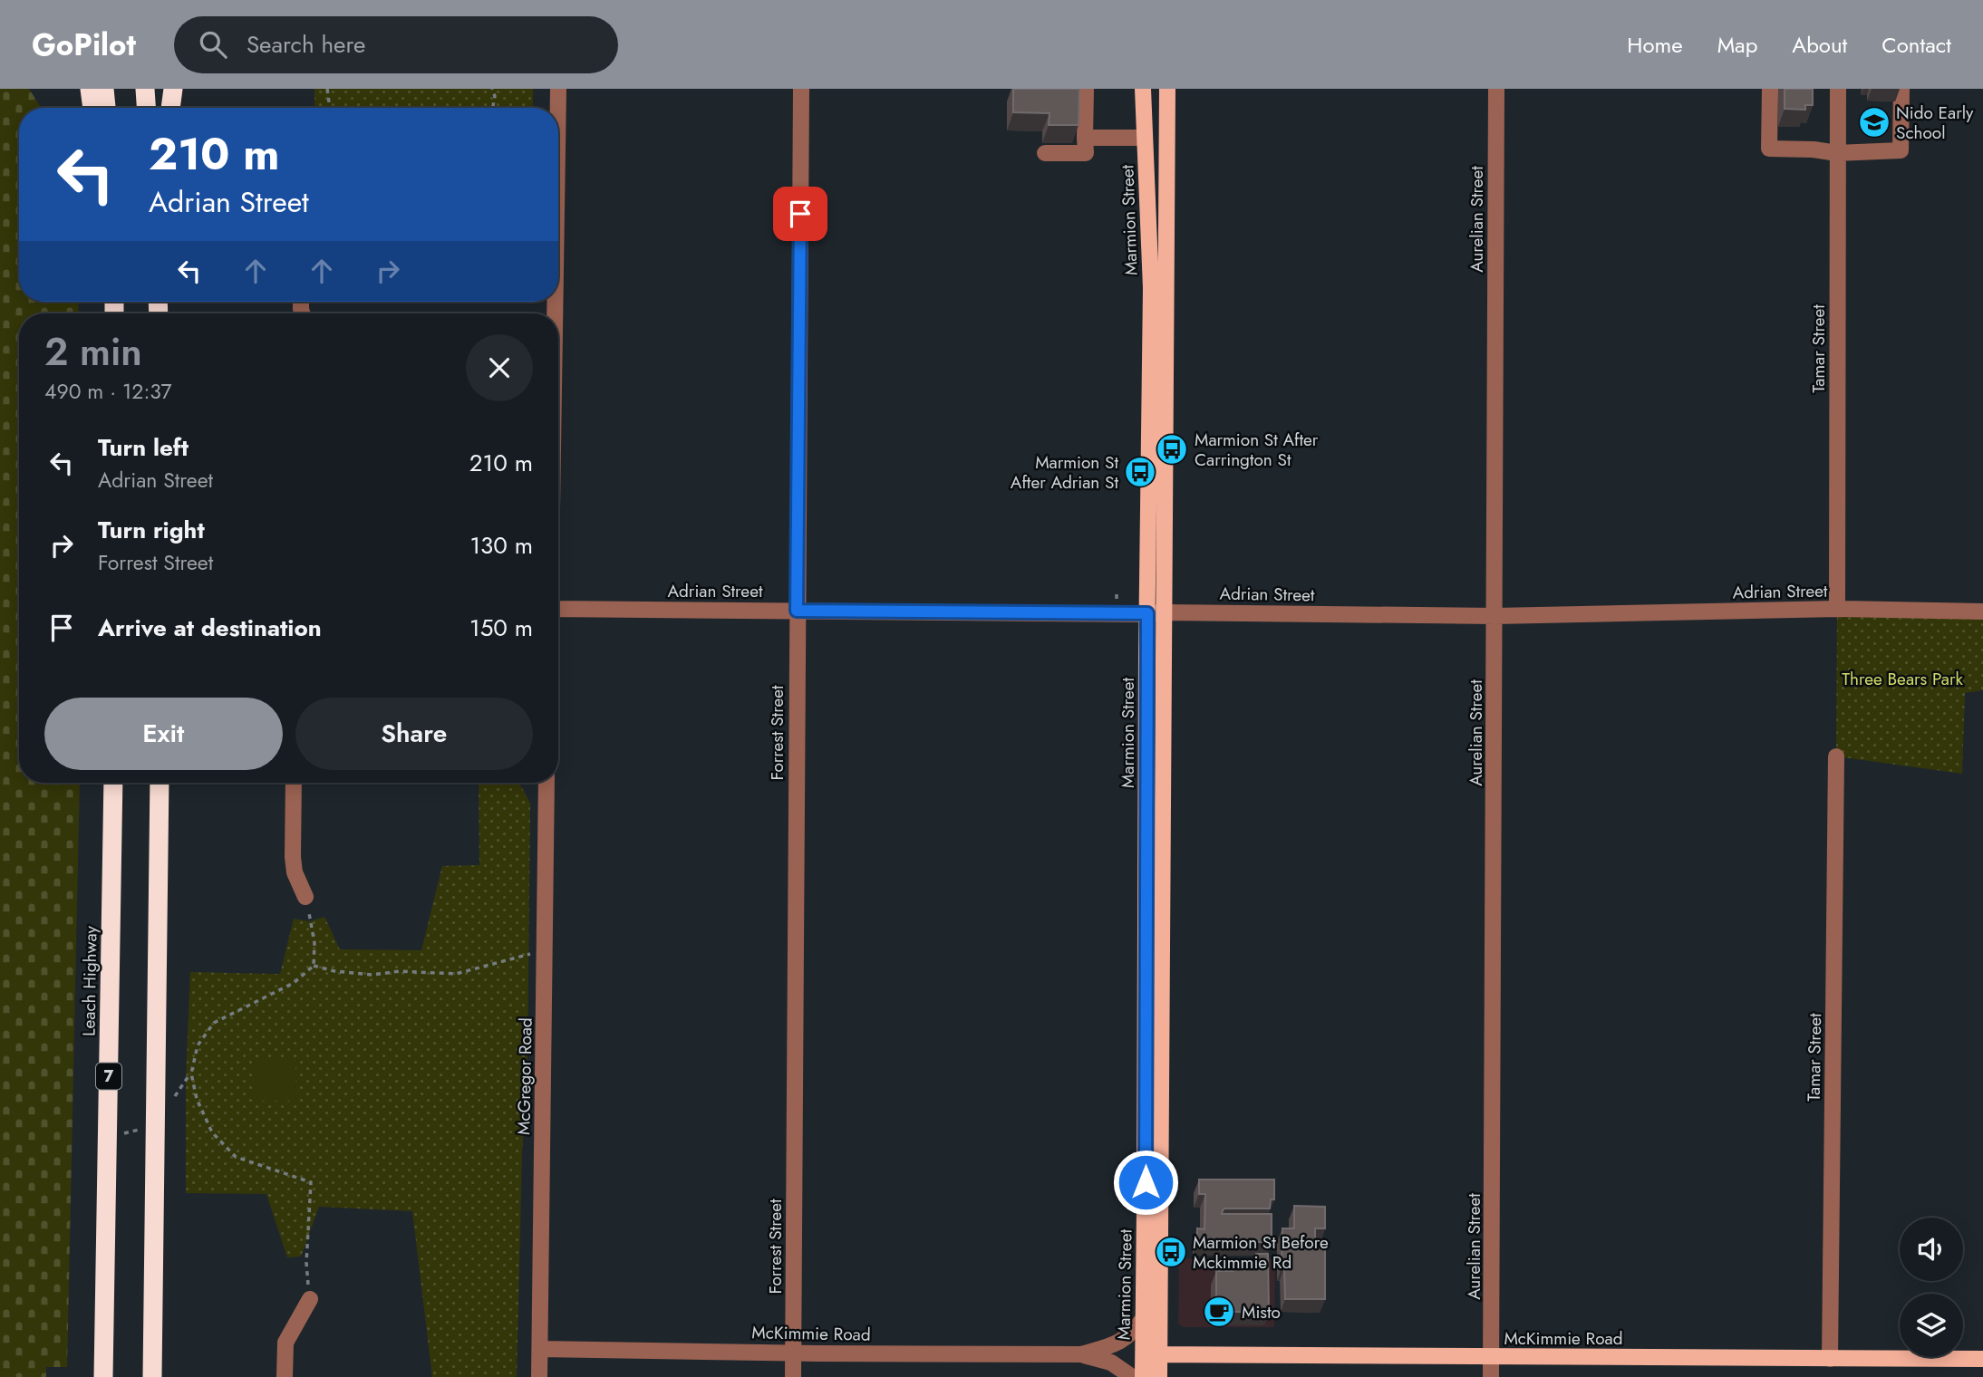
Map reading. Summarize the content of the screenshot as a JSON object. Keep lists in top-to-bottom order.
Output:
{
  "streets": {
    "highway": ["Leach Highway", "7"],
    "main road": ["Marmion Street", "McKimmie Road"],
    "street": [
      "Aurelian Street",
      "Tamar Street",
      "Adrian Street",
      "Forrest Street",
      "McGregor Road"
    ]
  },
  "crossings": [
    ["Aurelian Street", "Adrian Street"],
    ["Aurelian Street", "McKimmie Road"],
    ["Marmion Street", "Adrian Street"],
    ["Marmion Street", "McKimmie Road"],
    ["Tamar Street", "Adrian Street"],
    ["Tamar Street", "McKimmie Road"],
    ["Adrian Street", "Forrest Street"],
    ["Forrest Street", "McKimmie Road"],
    ["McGregor Road", "McKimmie Road"]
  ],
  "parks": ["Three Bears Park"],
  "places": {
    "school or university": ["Nido Early School"],
    "bus stop": ["Marmion St After Carrington St", "Marmion St After Adrian St", "Marmion St Before Mckimmie Rd"],
    "cafe": ["Misto"]
  },
  "page": {
    "header": "GoPilot",
    "search": "Search here",
    "nav": [
      "Home",
      "Map",
      "About",
      "Contact"
    ],
    "turn": ["210 m", "Adrian Street"],
    "heading": ["2 min", "490 m · 12:37"],
    "list": [
      {
        "name": "Turn left",
        "note": "Adrian Street",
        "value": "210 m"
      },
      {
        "name": "Turn right",
        "note": "Forrest Street",
        "value": "130 m"
      },
      {
        "name": "Arrive at destination",
        "value": "150 m"
      }
    ],
    "buttons": ["Exit", "Share"]
  }
}
